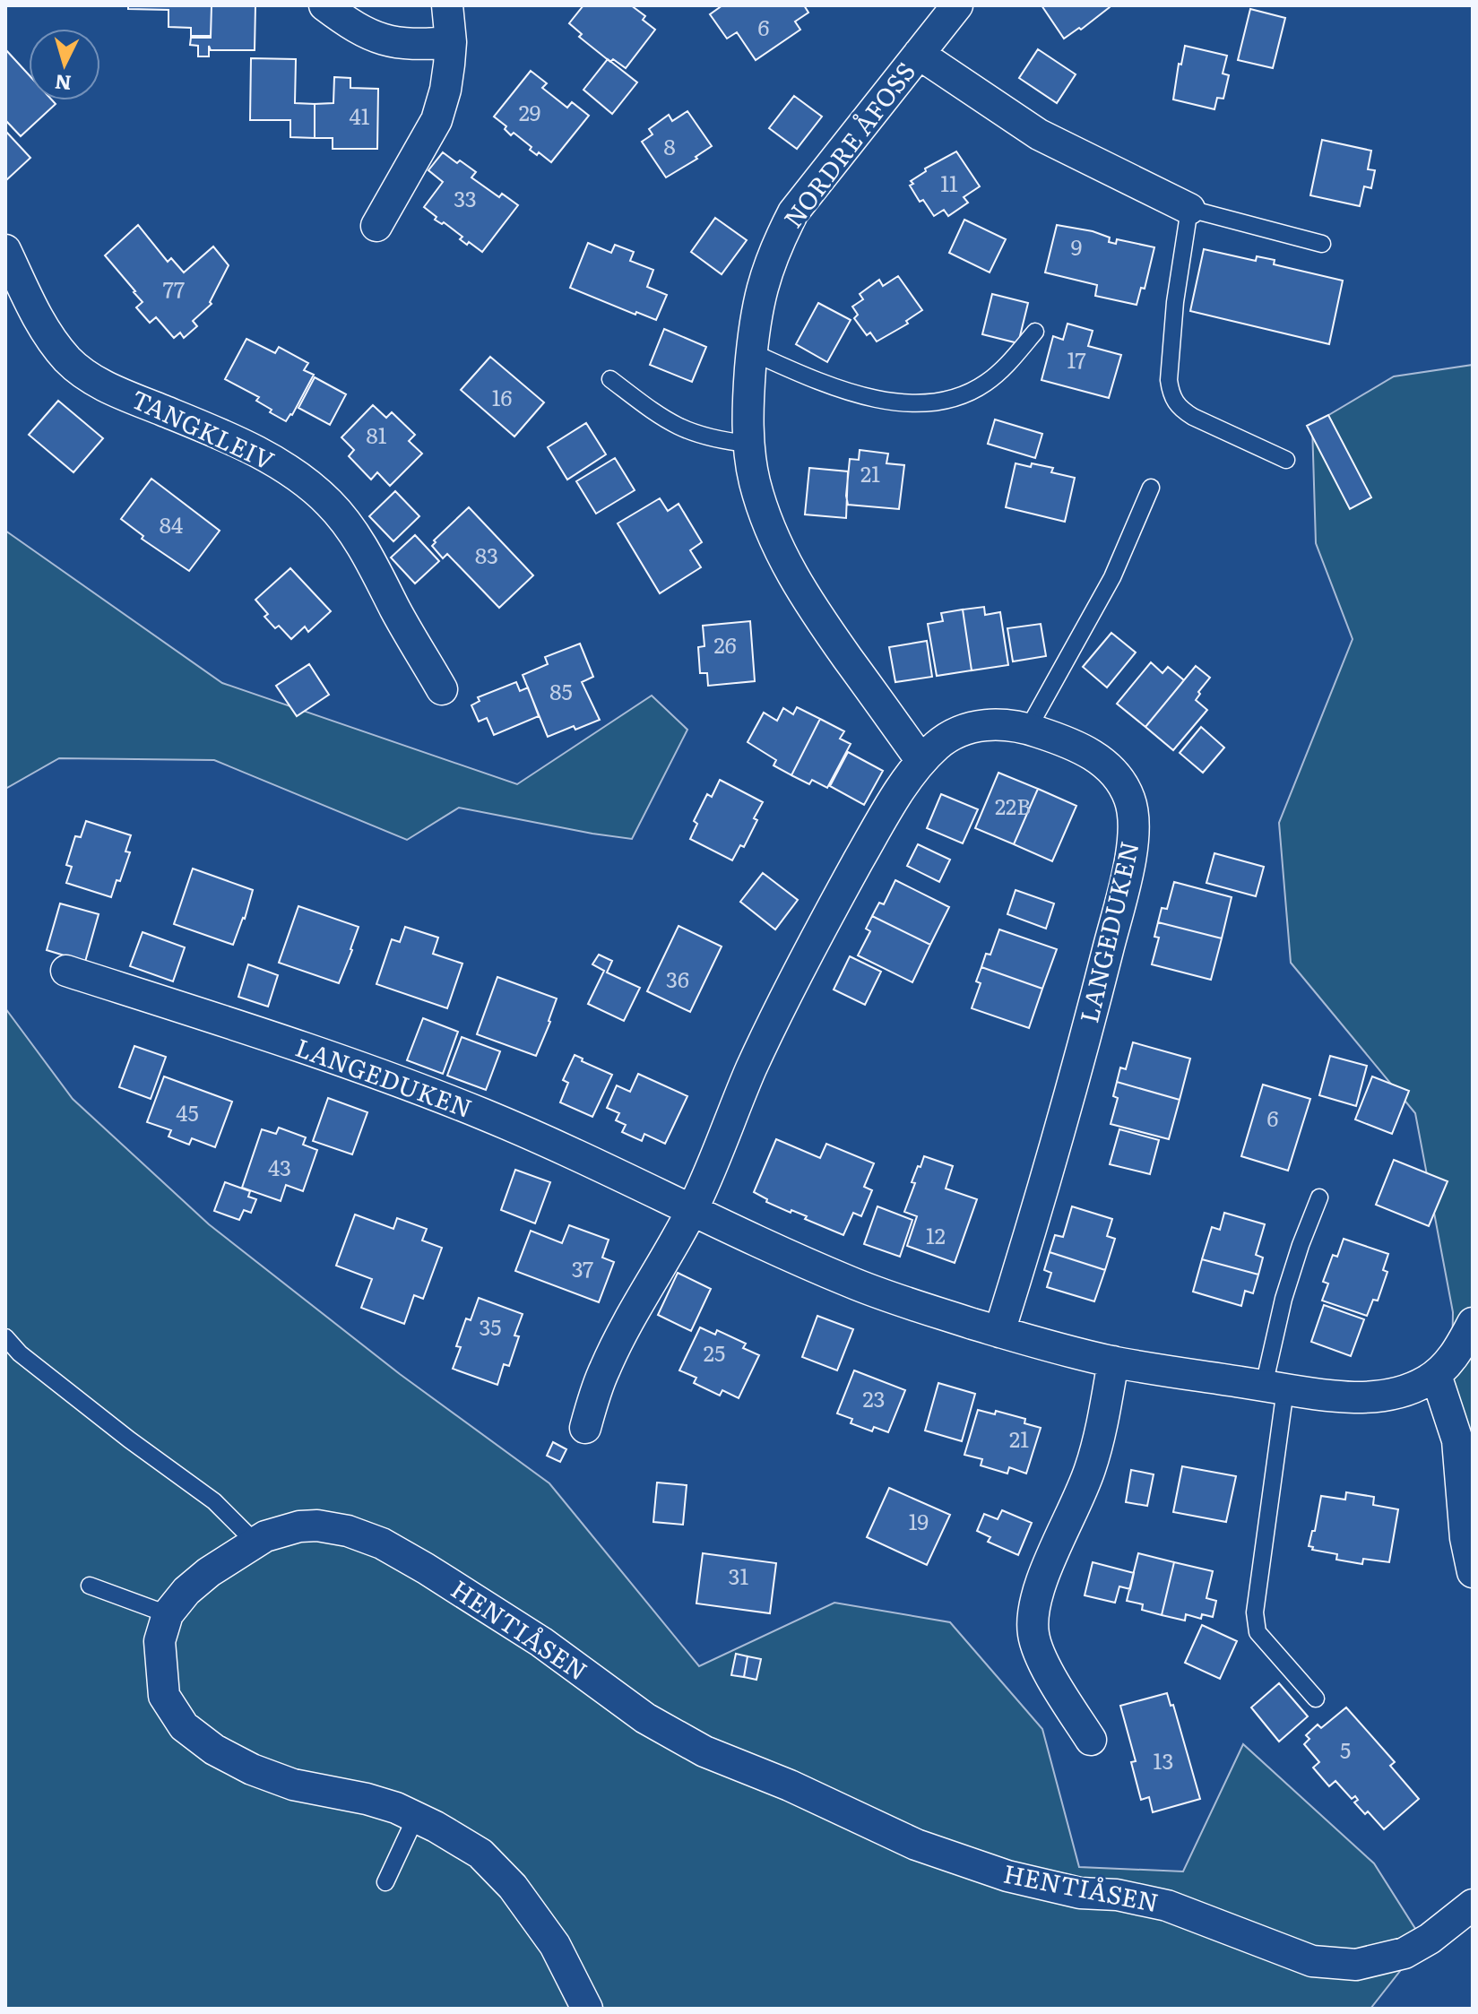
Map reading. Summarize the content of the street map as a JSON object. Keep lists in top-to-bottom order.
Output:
{
  "streets": {
    "street": [
      "NORDRE ÅFOSS",
      "TANGKLEIV",
      "LANGEDUKEN",
      "HENTIÅSEN"
    ]
  },
  "crossings": [
    ["NORDRE ÅFOSS", "LANGEDUKEN"]
  ],
  "house_numbers": [
    "6",
    "29",
    "41",
    "8",
    "11",
    "33",
    "9",
    "77",
    "17",
    "16",
    "81",
    "21",
    "84",
    "83",
    "26",
    "85",
    "22B",
    "36",
    "45",
    "6",
    "43",
    "12",
    "37",
    "35",
    "25",
    "23",
    "21",
    "19",
    "31",
    "5",
    "13"
  ],
  "north": "bottom"
}
